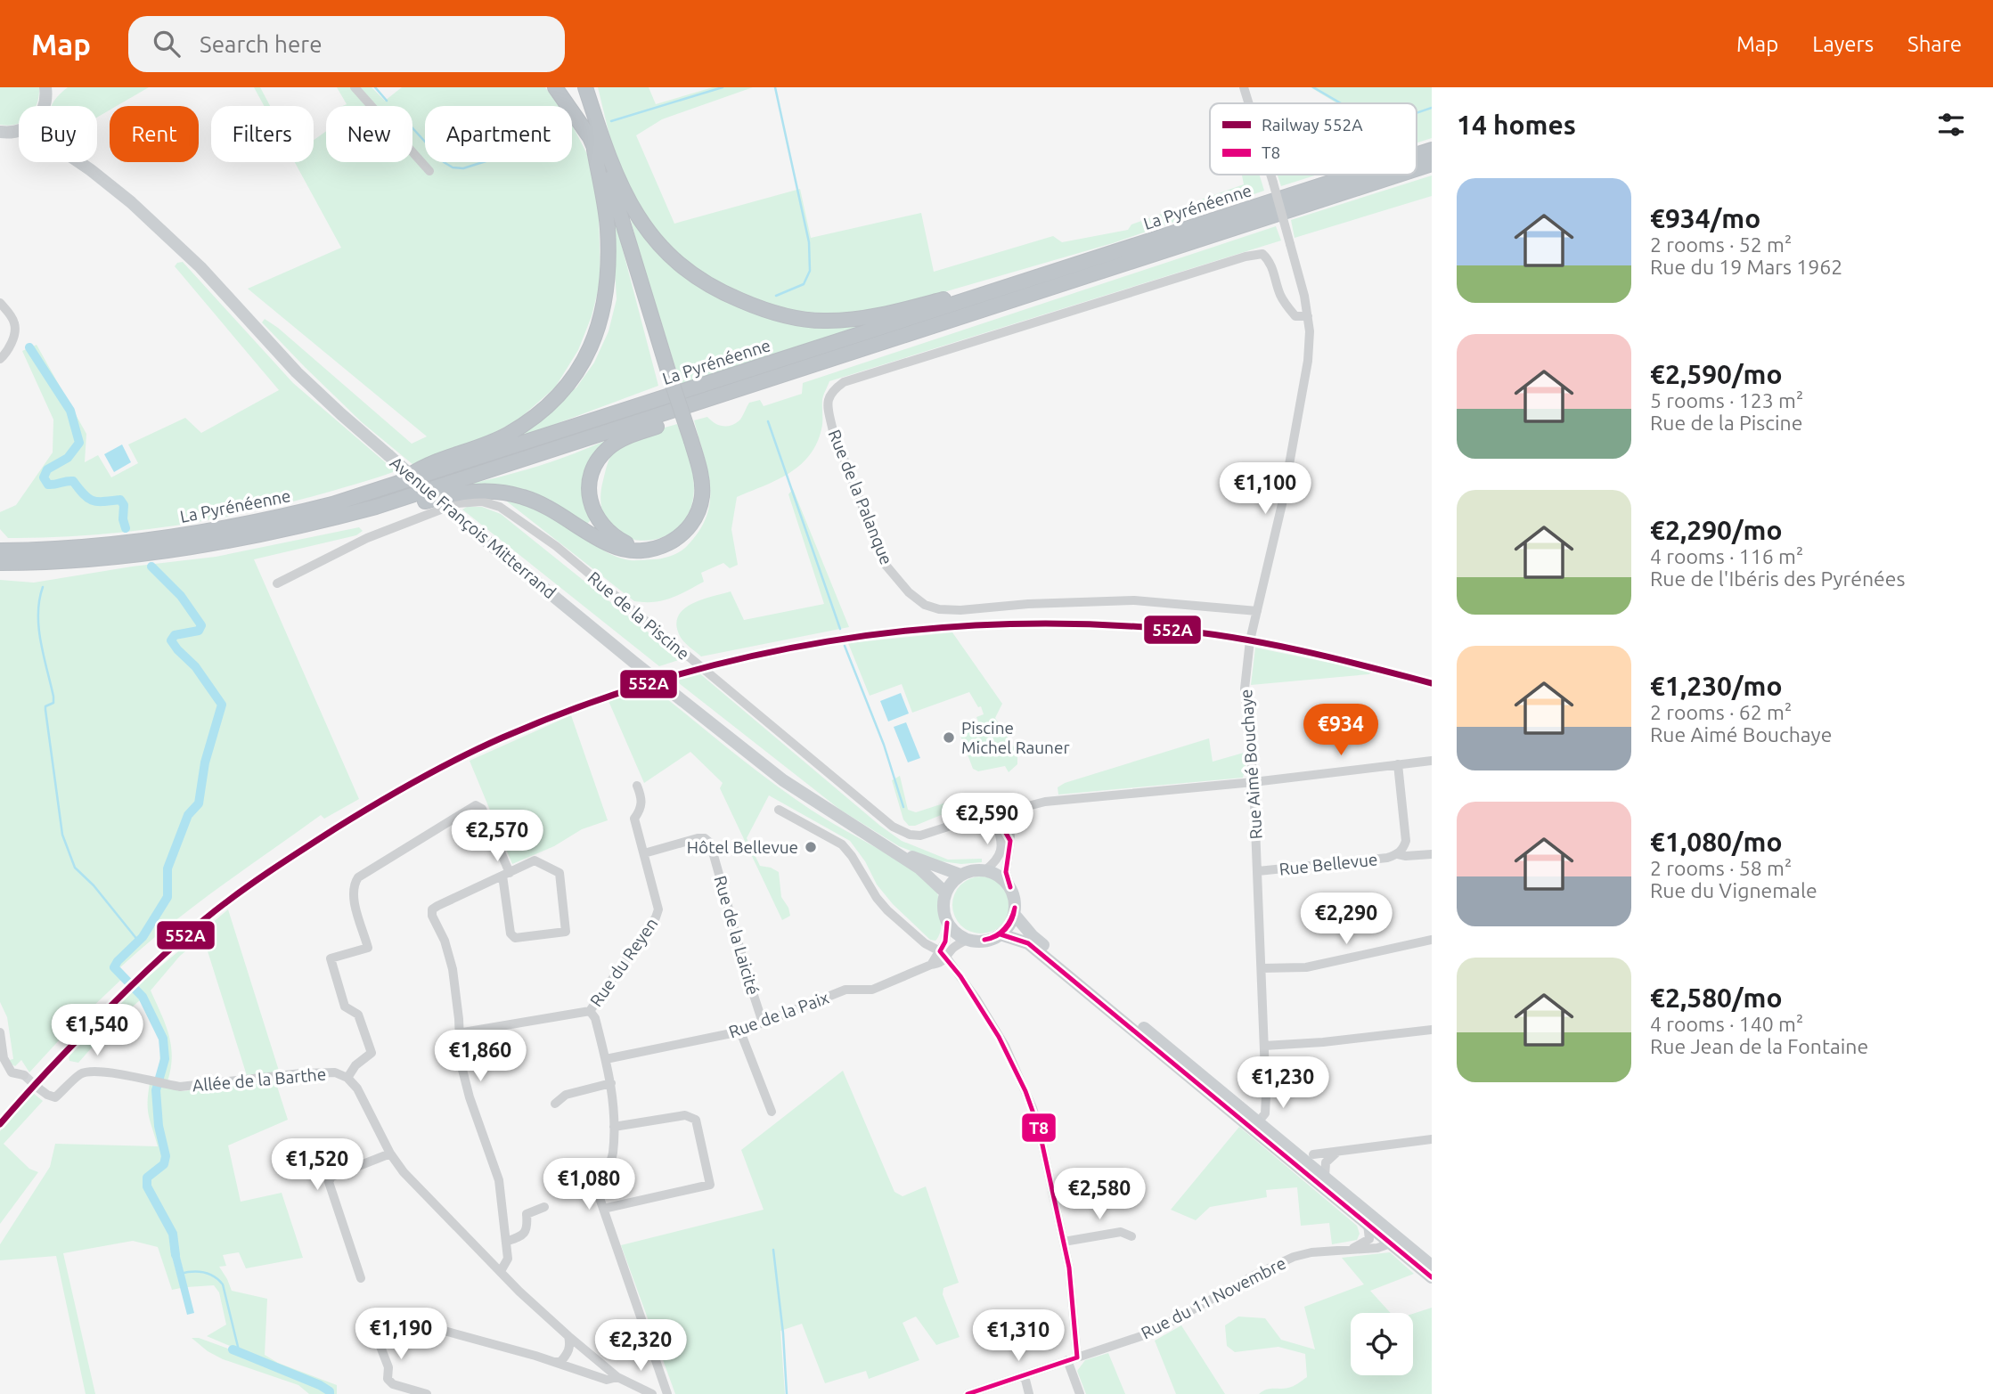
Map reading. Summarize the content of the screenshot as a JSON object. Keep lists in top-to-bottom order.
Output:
{
  "streets": {
    "highway": ["La Pyrénéenne"],
    "main road": ["Avenue François Mitterrand"],
    "street": [
      "Rue de la Palanque",
      "Rue de la Piscine",
      "Rue Aimé Bouchaye",
      "Rue Bellevue",
      "Rue de la Laicité",
      "Rue du Reyen",
      "Rue de la Paix",
      "Allée de la Barthe",
      "Rue du 11 Novembre"
    ]
  },
  "crossings": [
    ["Rue de la Palanque", "Rue Aimé Bouchaye"],
    ["Rue Aimé Bouchaye", "Rue Bellevue"],
    ["Rue de la Laicité", "Rue du Reyen"],
    ["Rue de la Laicité", "Rue de la Paix"]
  ],
  "places": ["Piscine Michel Rauner", "Hôtel Bellevue"],
  "lines": ["rail line 552A", "transit line T8"],
  "legend": ["Railway 552A", "T8"],
  "page": {
    "header": "Map",
    "search": "Search here",
    "nav": ["Map", "Layers", "Share"],
    "heading": "14 homes",
    "chip": [
      "Buy",
      "Rent",
      "Filters",
      "New",
      "Apartment"
    ],
    "list": [
      {
        "name": "€934/mo",
        "note": "2 rooms · 52 m² · Rue du 19 Mars 1962"
      },
      {
        "name": "€2,590/mo",
        "note": "5 rooms · 123 m² · Rue de la Piscine"
      },
      {
        "name": "€2,290/mo",
        "note": "4 rooms · 116 m² · Rue de l'Ibéris des Pyrénées"
      },
      {
        "name": "€1,230/mo",
        "note": "2 rooms · 62 m² · Rue Aimé Bouchaye"
      },
      {
        "name": "€1,080/mo",
        "note": "2 rooms · 58 m² · Rue du Vignemale"
      },
      {
        "name": "€2,580/mo",
        "note": "4 rooms · 140 m² · Rue Jean de la Fontaine"
      }
    ],
    "price": [
      "€1,100",
      "€934",
      "€2,590",
      "€2,570",
      "€2,290",
      "€1,540",
      "€1,860",
      "€1,230",
      "€1,520",
      "€1,080",
      "€2,580",
      "€1,190",
      "€1,310",
      "€2,320"
    ]
  }
}
